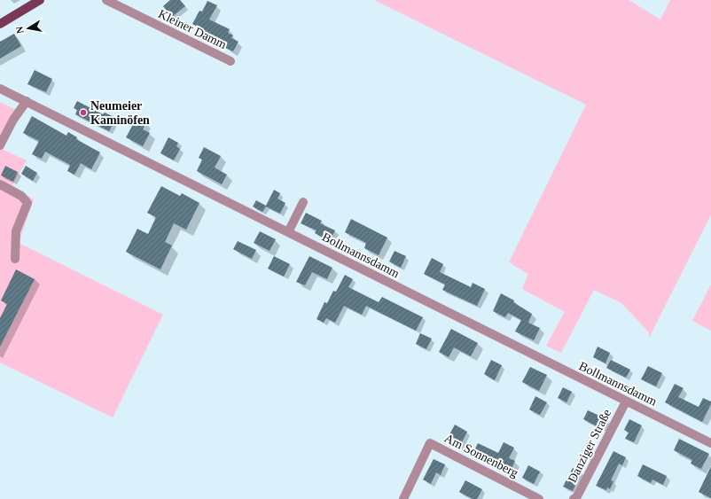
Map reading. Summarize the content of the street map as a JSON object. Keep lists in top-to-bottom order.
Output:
{
  "streets": {
    "street": [
      "Kleiner Damm",
      "Bollmannsdamm",
      "Danziger Straße",
      "Am Sonnenberg"
    ]
  },
  "crossings": [
    ["Bollmannsdamm", "Danziger Straße"]
  ],
  "places": ["Neumeier Kaminöfen"],
  "north": "left"
}
